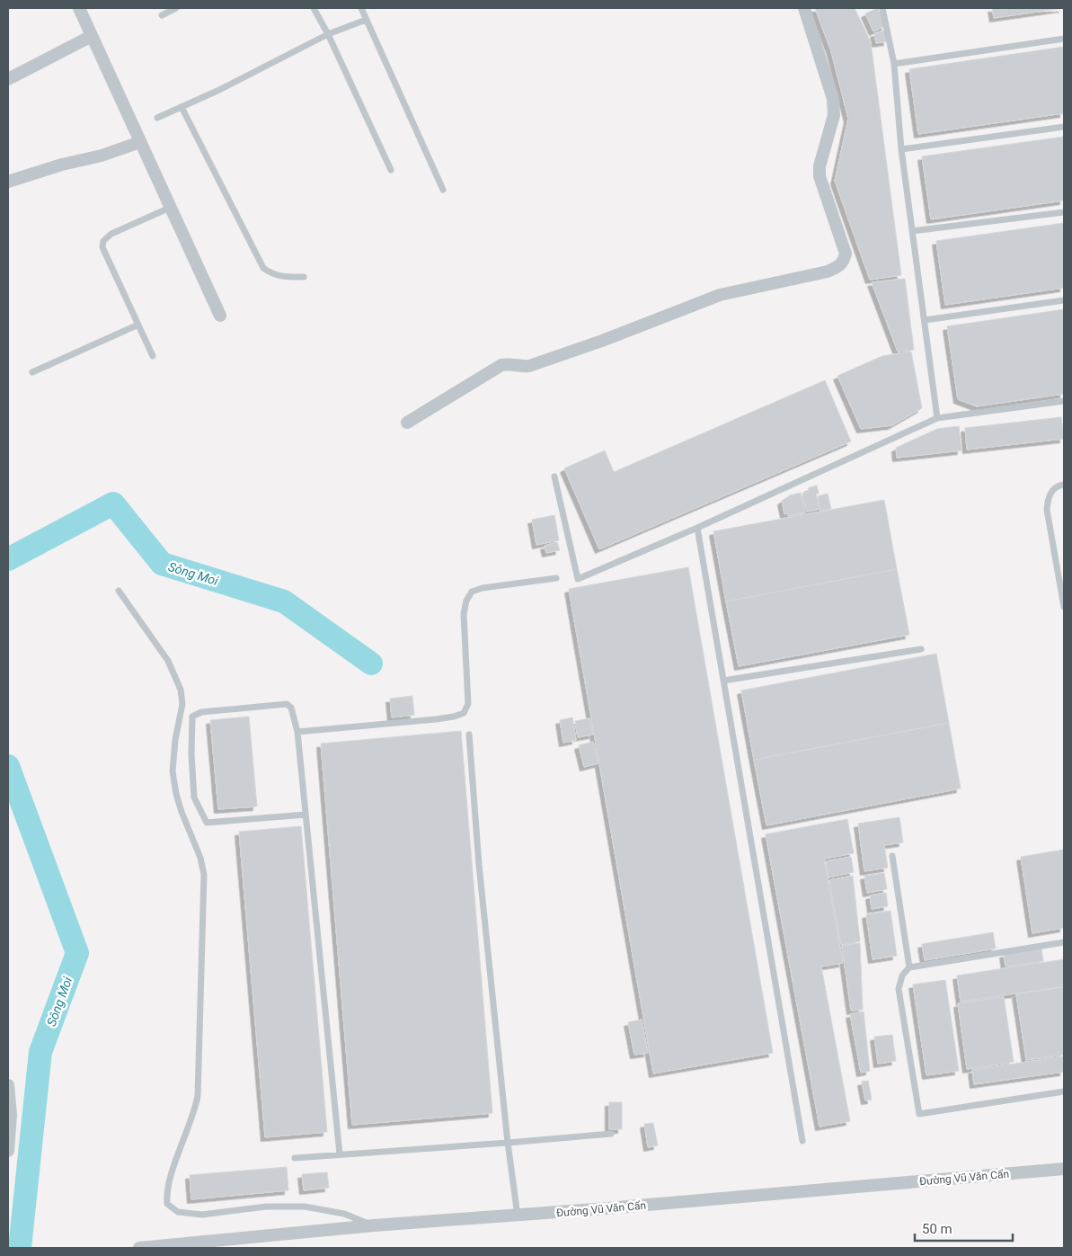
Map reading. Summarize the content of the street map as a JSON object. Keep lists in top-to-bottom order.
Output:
{
  "streets": {
    "street": ["Đường Vũ Văn Cẩn"]
  },
  "water": ["Sông Moi"],
  "scale_bar": "50 m"
}
